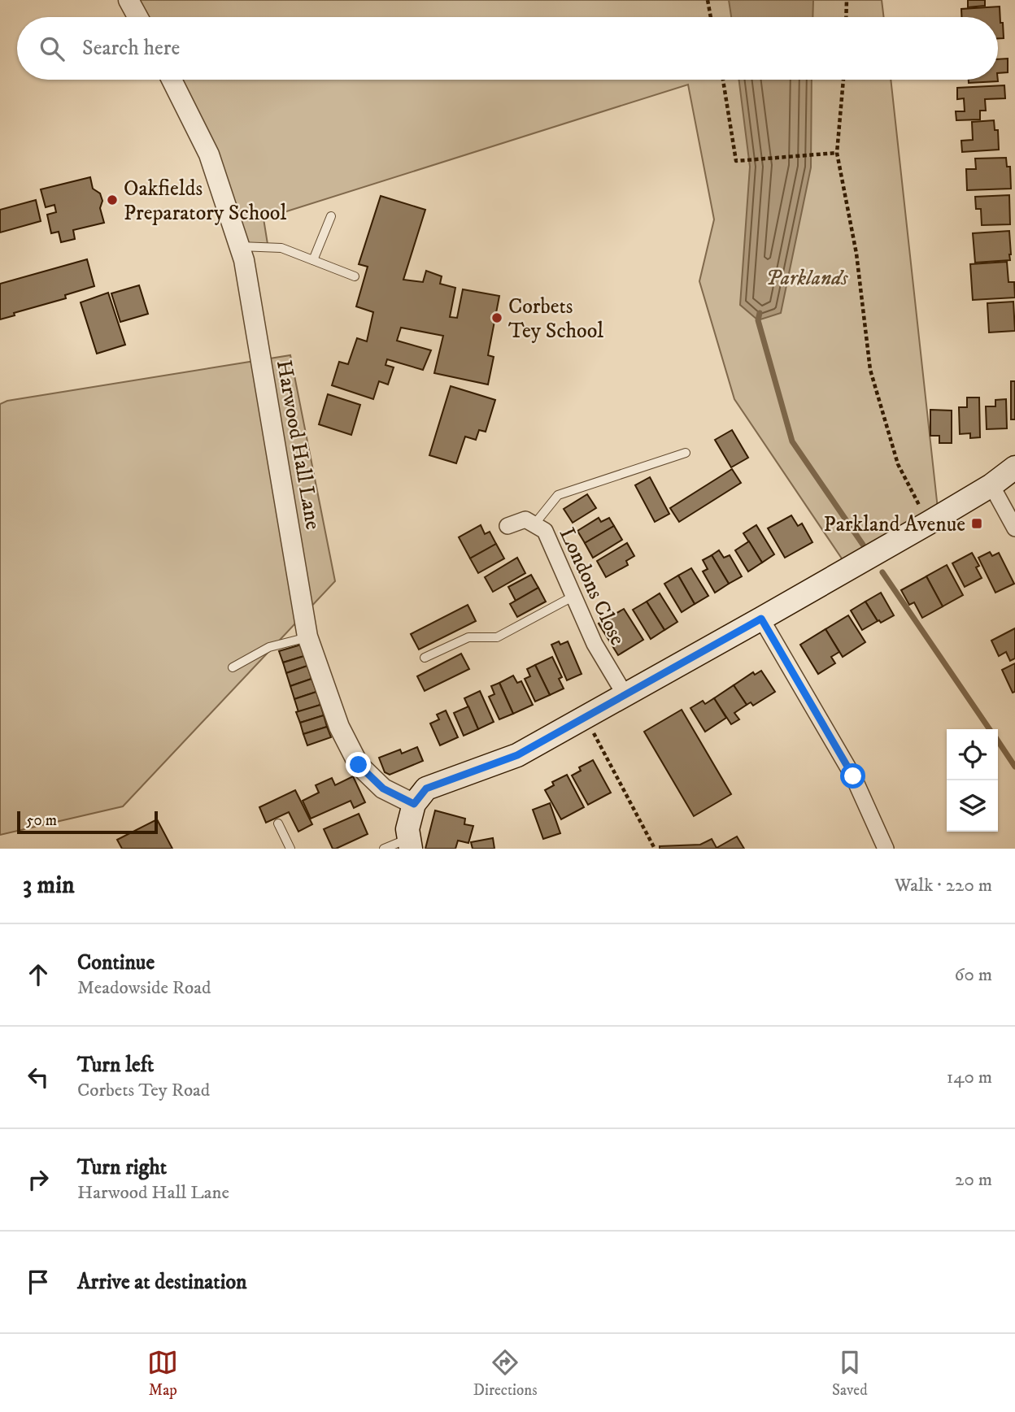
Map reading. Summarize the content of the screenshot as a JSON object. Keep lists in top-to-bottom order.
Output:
{
  "streets": {
    "street": ["Harwood Hall Lane", "Londons Close"]
  },
  "parks": ["Parklands"],
  "places": {
    "other": ["Oakfields Preparatory School", "Corbets Tey School"],
    "transit": ["Parkland Avenue"]
  },
  "scale_bar": "50 m",
  "page": {
    "search": "Search here",
    "scale": "50 m",
    "heading": ["3 min", "Walk · 220 m"],
    "list": [
      ["Continue", "Meadowside Road", "60 m"],
      ["Turn left", "Corbets Tey Road", "140 m"],
      ["Turn right", "Harwood Hall Lane", "20 m"],
      "Arrive at destination"
    ],
    "nav": ["Map", "Directions", "Saved"]
  }
}
